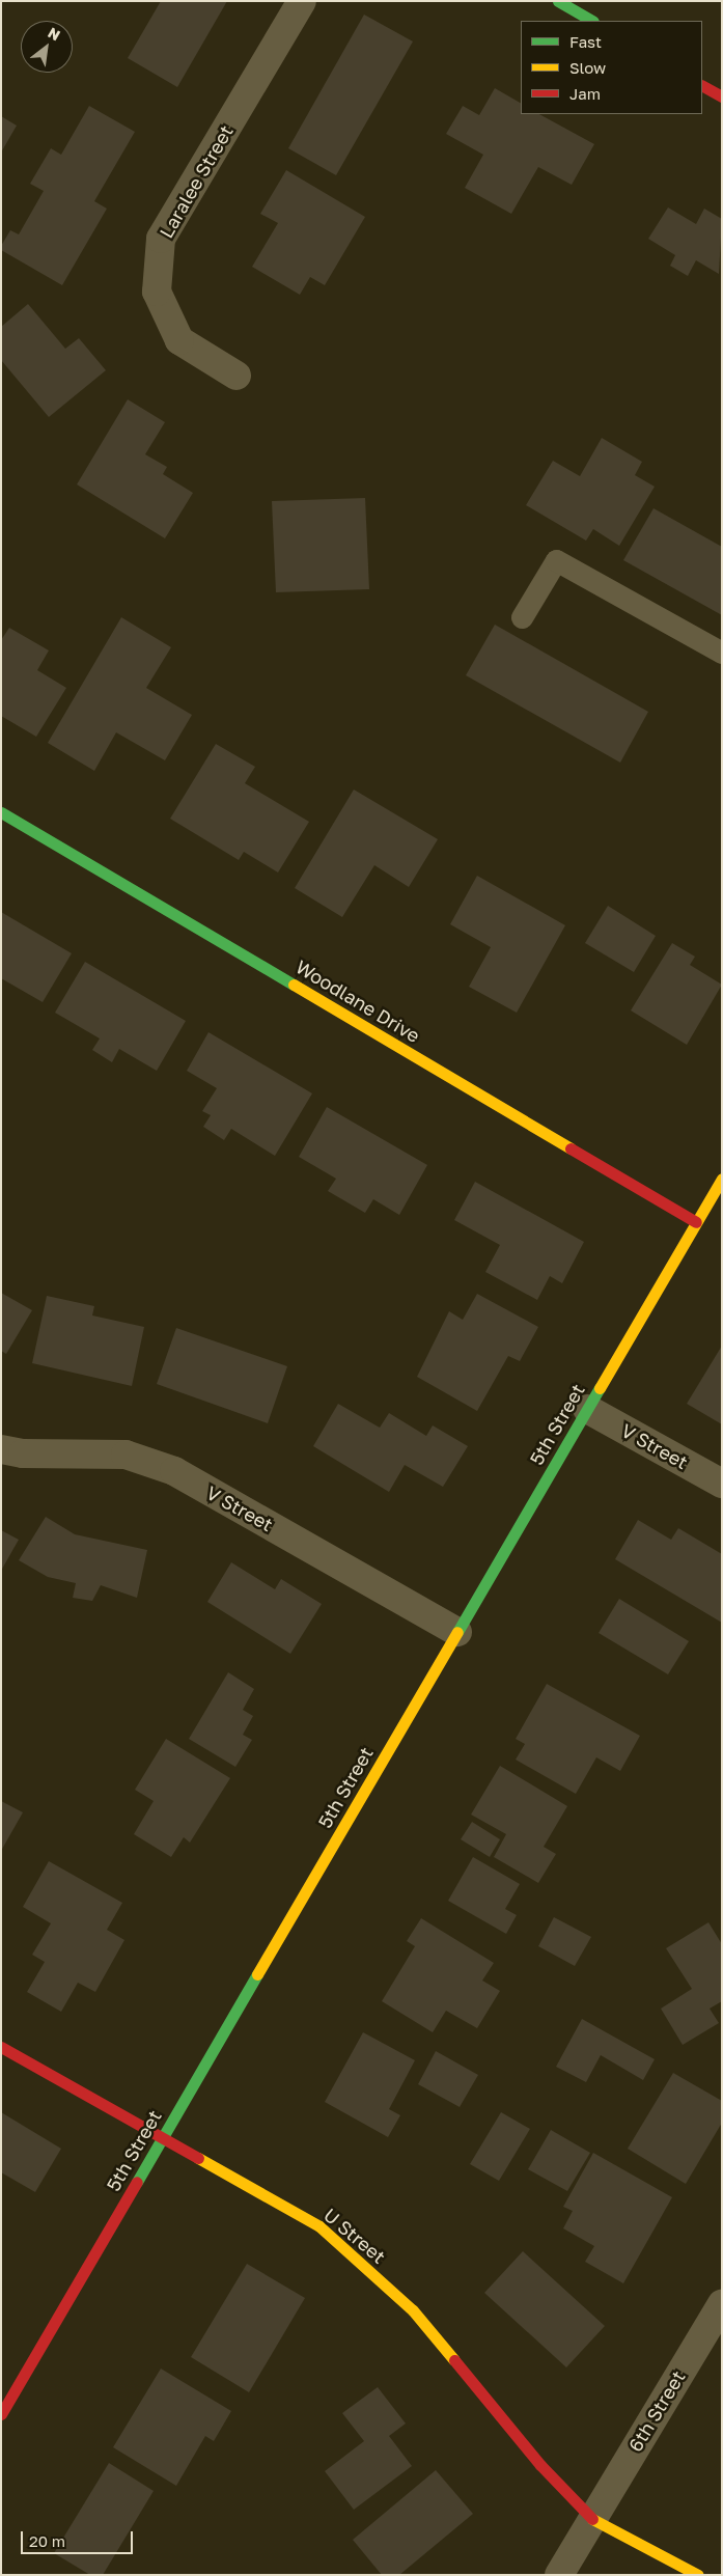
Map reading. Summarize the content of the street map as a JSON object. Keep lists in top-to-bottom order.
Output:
{
  "streets": {
    "street": [
      "Laralee Street",
      "Woodlane Drive",
      "5th Street",
      "V Street",
      "U Street",
      "6th Street"
    ]
  },
  "crossings": [
    ["Woodlane Drive", "5th Street"],
    ["5th Street", "V Street"],
    ["5th Street", "U Street"],
    ["U Street", "6th Street"]
  ],
  "legend": ["Fast", "Slow", "Jam"],
  "scale_bar": "20 m",
  "north": "top right"
}
